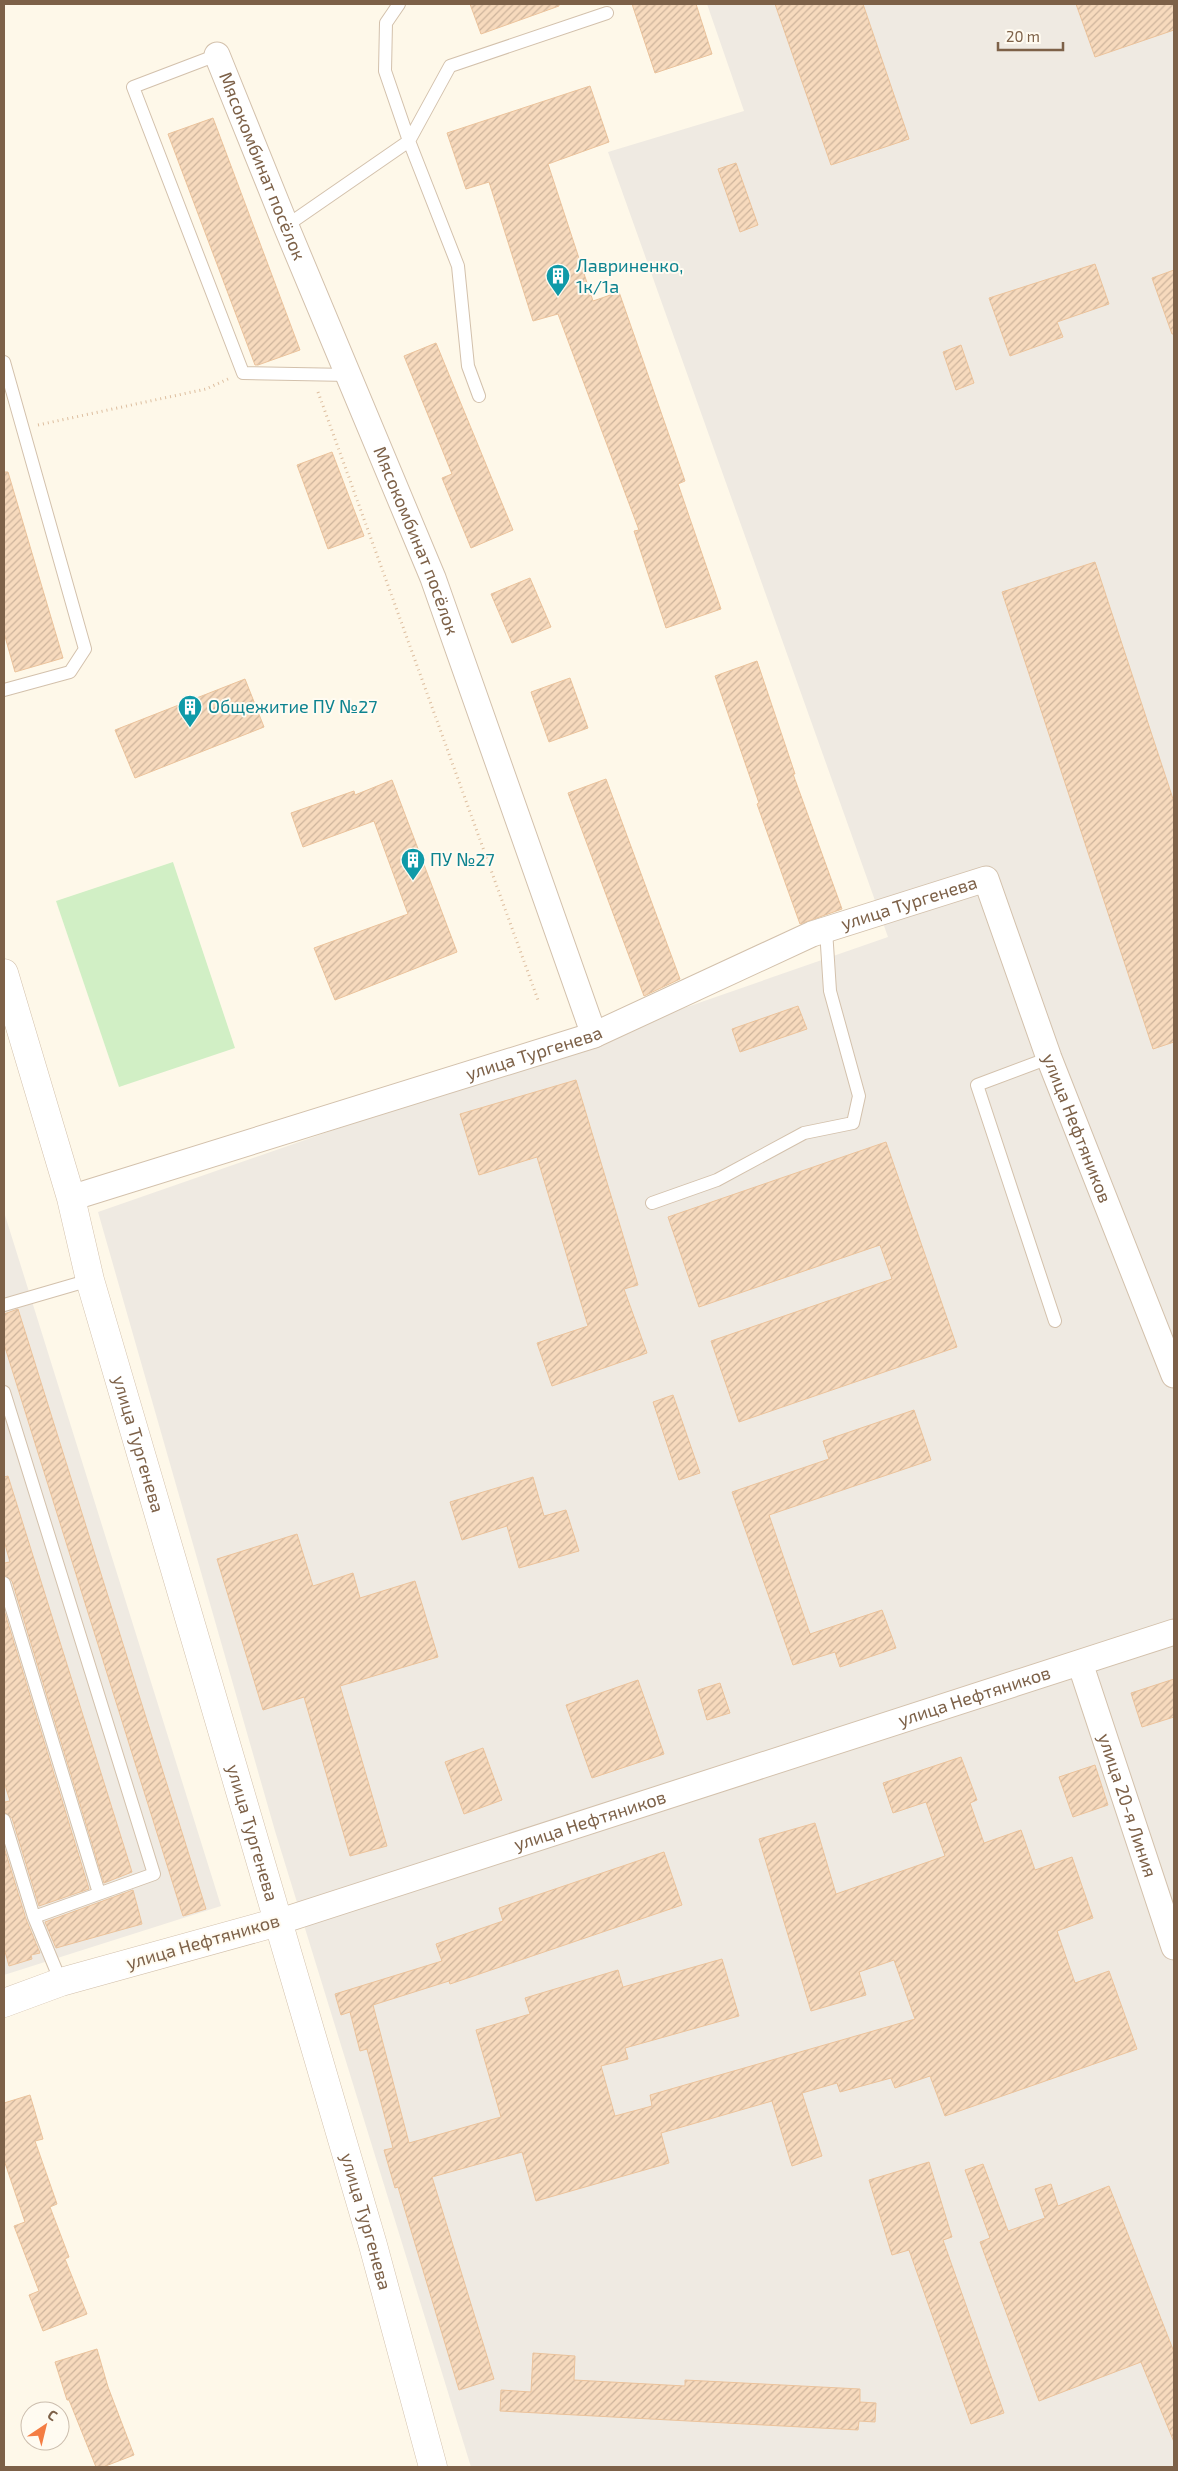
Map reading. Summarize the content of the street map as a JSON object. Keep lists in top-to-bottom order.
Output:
{
  "streets": {
    "street": [
      "Мясокомбинат посёлок",
      "улица Тургенева",
      "улица Нефтяников",
      "улица 20-я Линия"
    ]
  },
  "crossings": [
    ["Мясокомбинат посёлок", "улица Тургенева"],
    ["улица Тургенева", "улица Нефтяников"],
    ["улица Нефтяников", "улица 20-я Линия"]
  ],
  "places": {
    "building": ["Лавриненко, 1к/1а", "Общежитие ПУ №27", "ПУ №27"]
  },
  "scale_bar": "20 m",
  "north": "top right"
}
